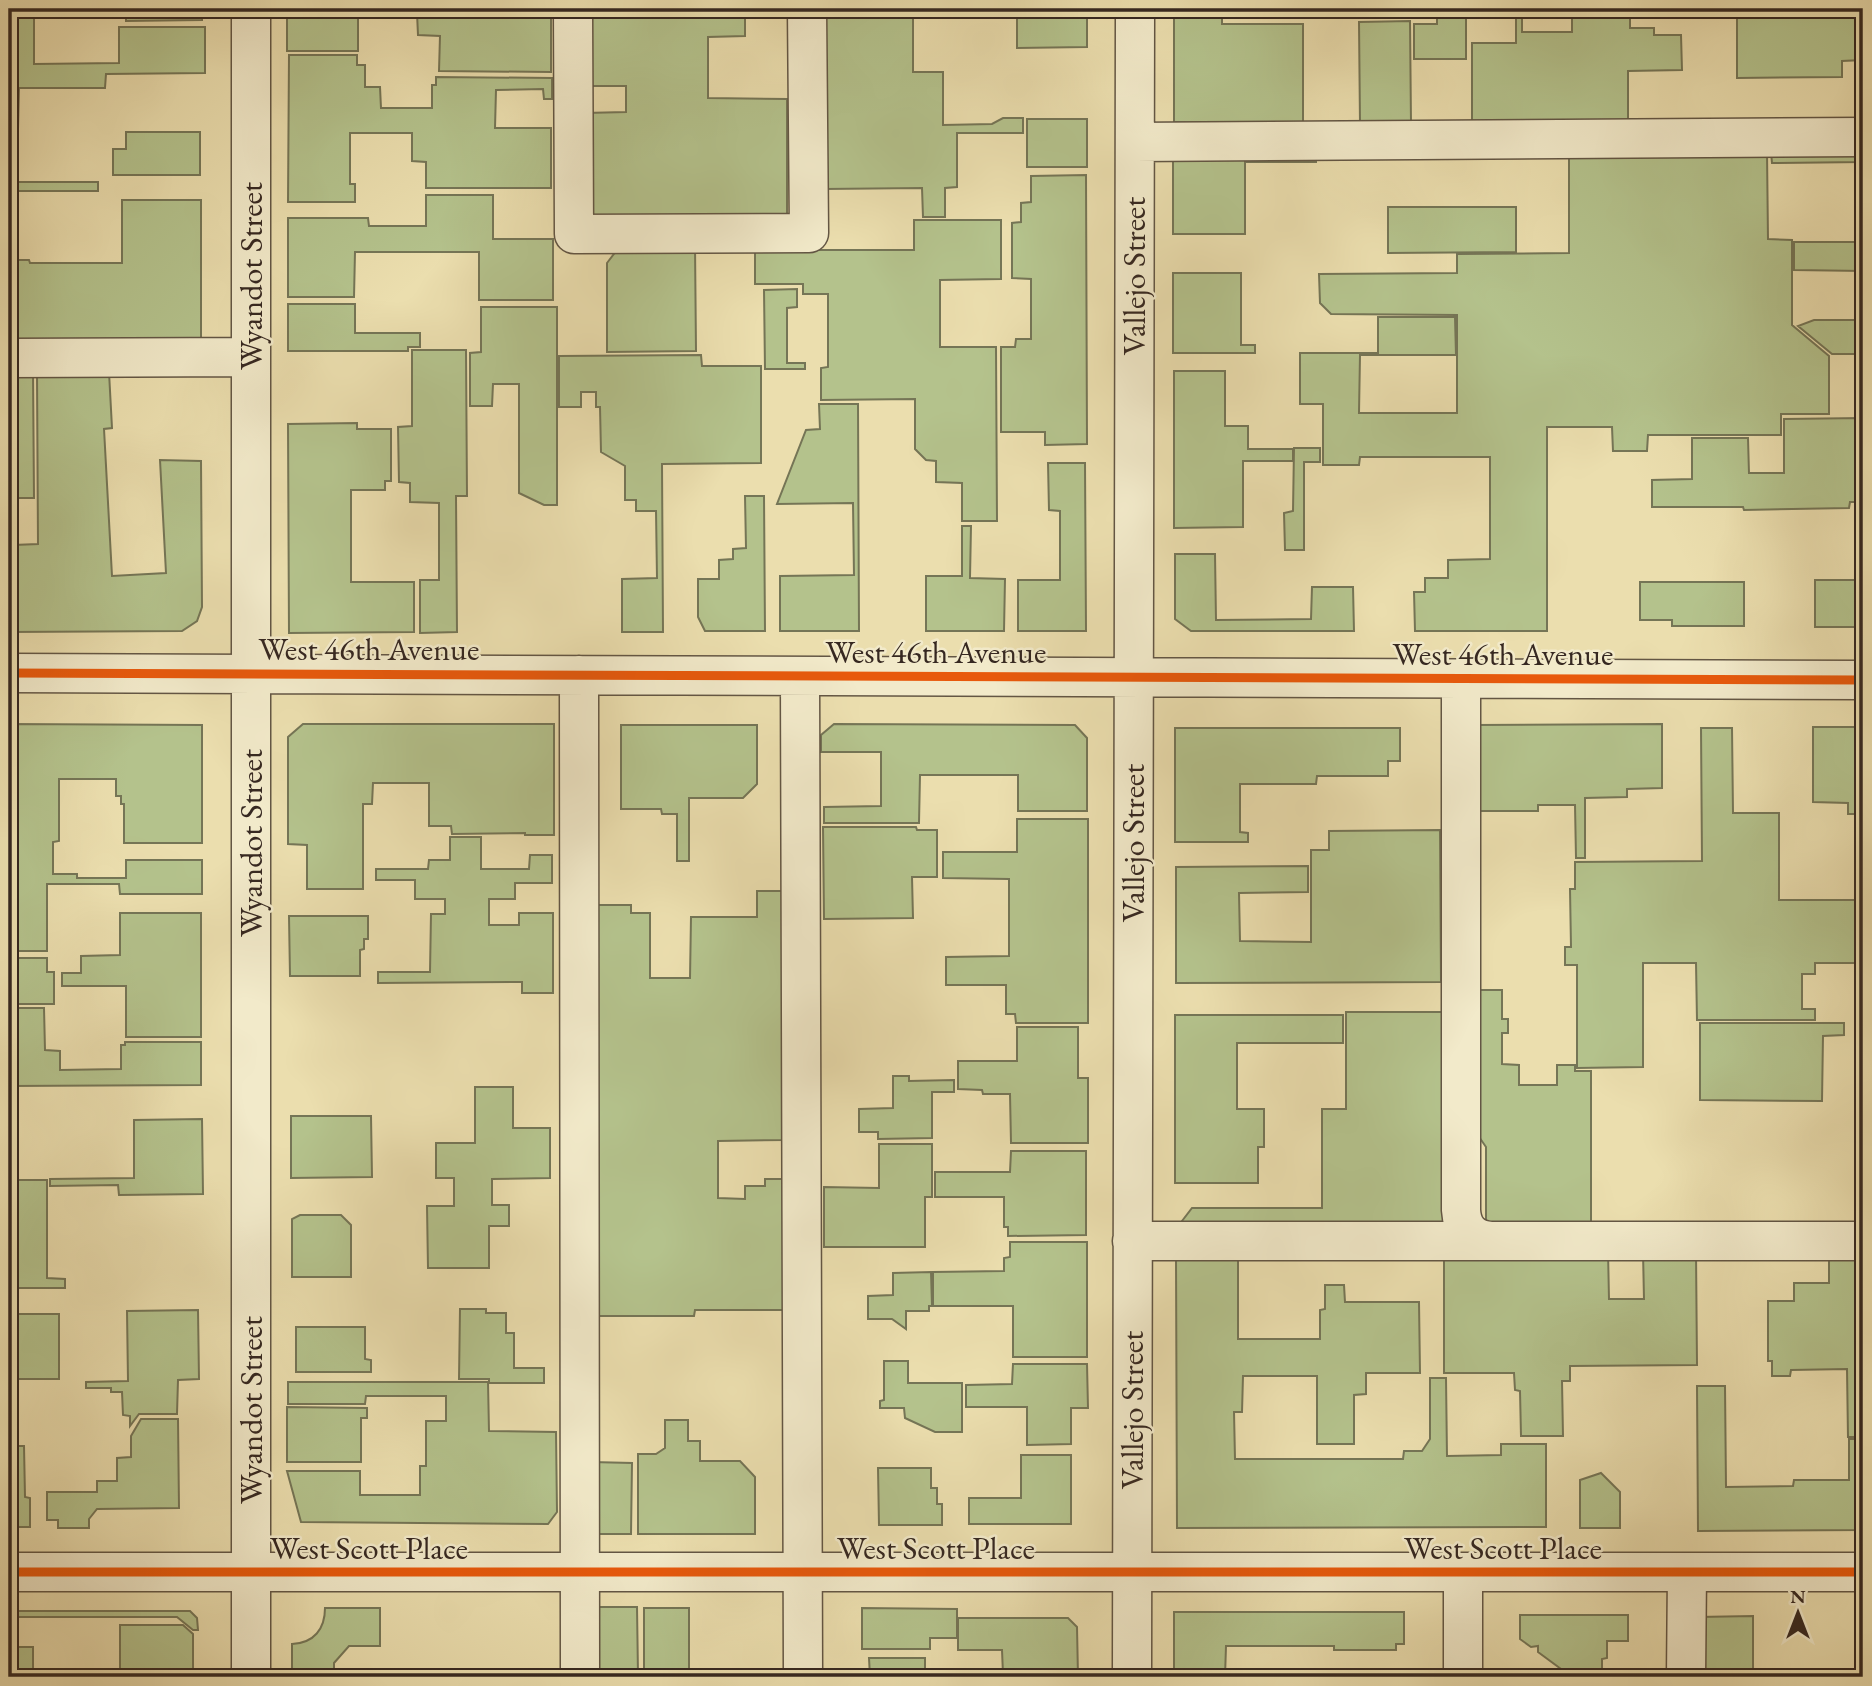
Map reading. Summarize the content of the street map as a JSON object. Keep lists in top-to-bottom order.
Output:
{
  "streets": {
    "street": [
      "Wyandot Street",
      "Vallejo Street",
      "West 46th Avenue",
      "West Scott Place"
    ]
  },
  "crossings": [
    ["Wyandot Street", "West 46th Avenue"],
    ["Wyandot Street", "West Scott Place"],
    ["Vallejo Street", "West 46th Avenue"],
    ["Vallejo Street", "West Scott Place"]
  ],
  "north": "top"
}
